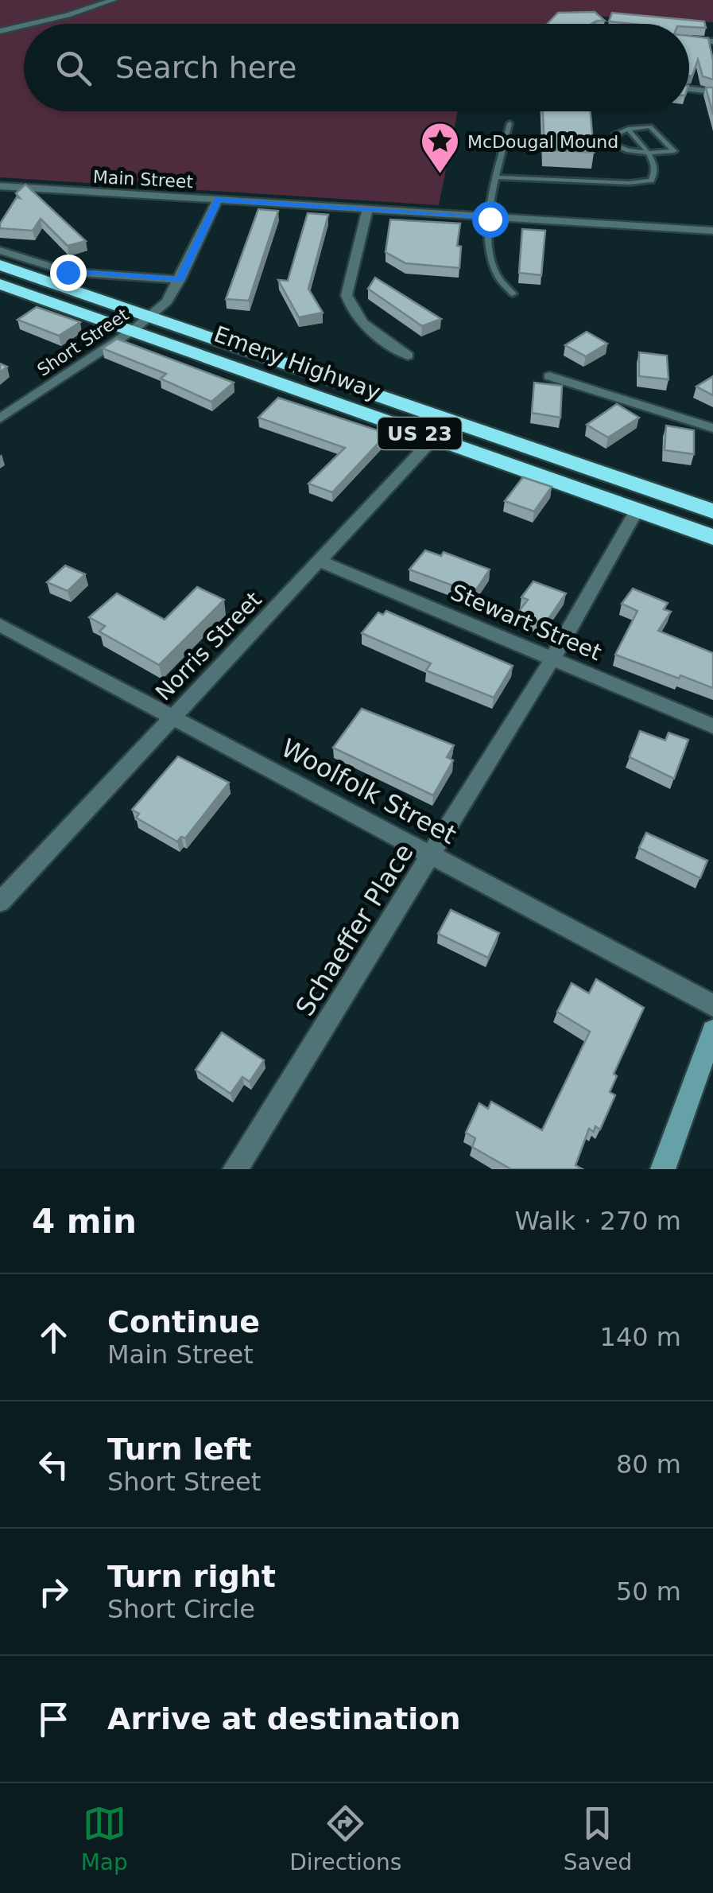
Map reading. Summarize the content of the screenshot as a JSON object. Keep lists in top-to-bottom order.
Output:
{
  "streets": {
    "highway": ["Emery Highway", "US 23"],
    "street": [
      "Main Street",
      "Short Street",
      "Stewart Street",
      "Norris Street",
      "Woolfolk Street",
      "Schaeffer Place"
    ]
  },
  "crossings": [
    ["Main Street", "Short Street"],
    ["Short Street", "Emery Highway"],
    ["Emery Highway", "Norris Street"],
    ["Emery Highway", "Schaeffer Place"],
    ["Stewart Street", "Norris Street"],
    ["Stewart Street", "Schaeffer Place"],
    ["Norris Street", "Woolfolk Street"],
    ["Woolfolk Street", "Schaeffer Place"]
  ],
  "places": {
    "place": ["McDougal Mound"]
  },
  "page": {
    "search": "Search here",
    "heading": ["4 min", "Walk · 270 m"],
    "list": [
      ["Continue", "Main Street", "140 m"],
      ["Turn left", "Short Street", "80 m"],
      ["Turn right", "Short Circle", "50 m"],
      "Arrive at destination"
    ],
    "nav": ["Map", "Directions", "Saved"]
  }
}
